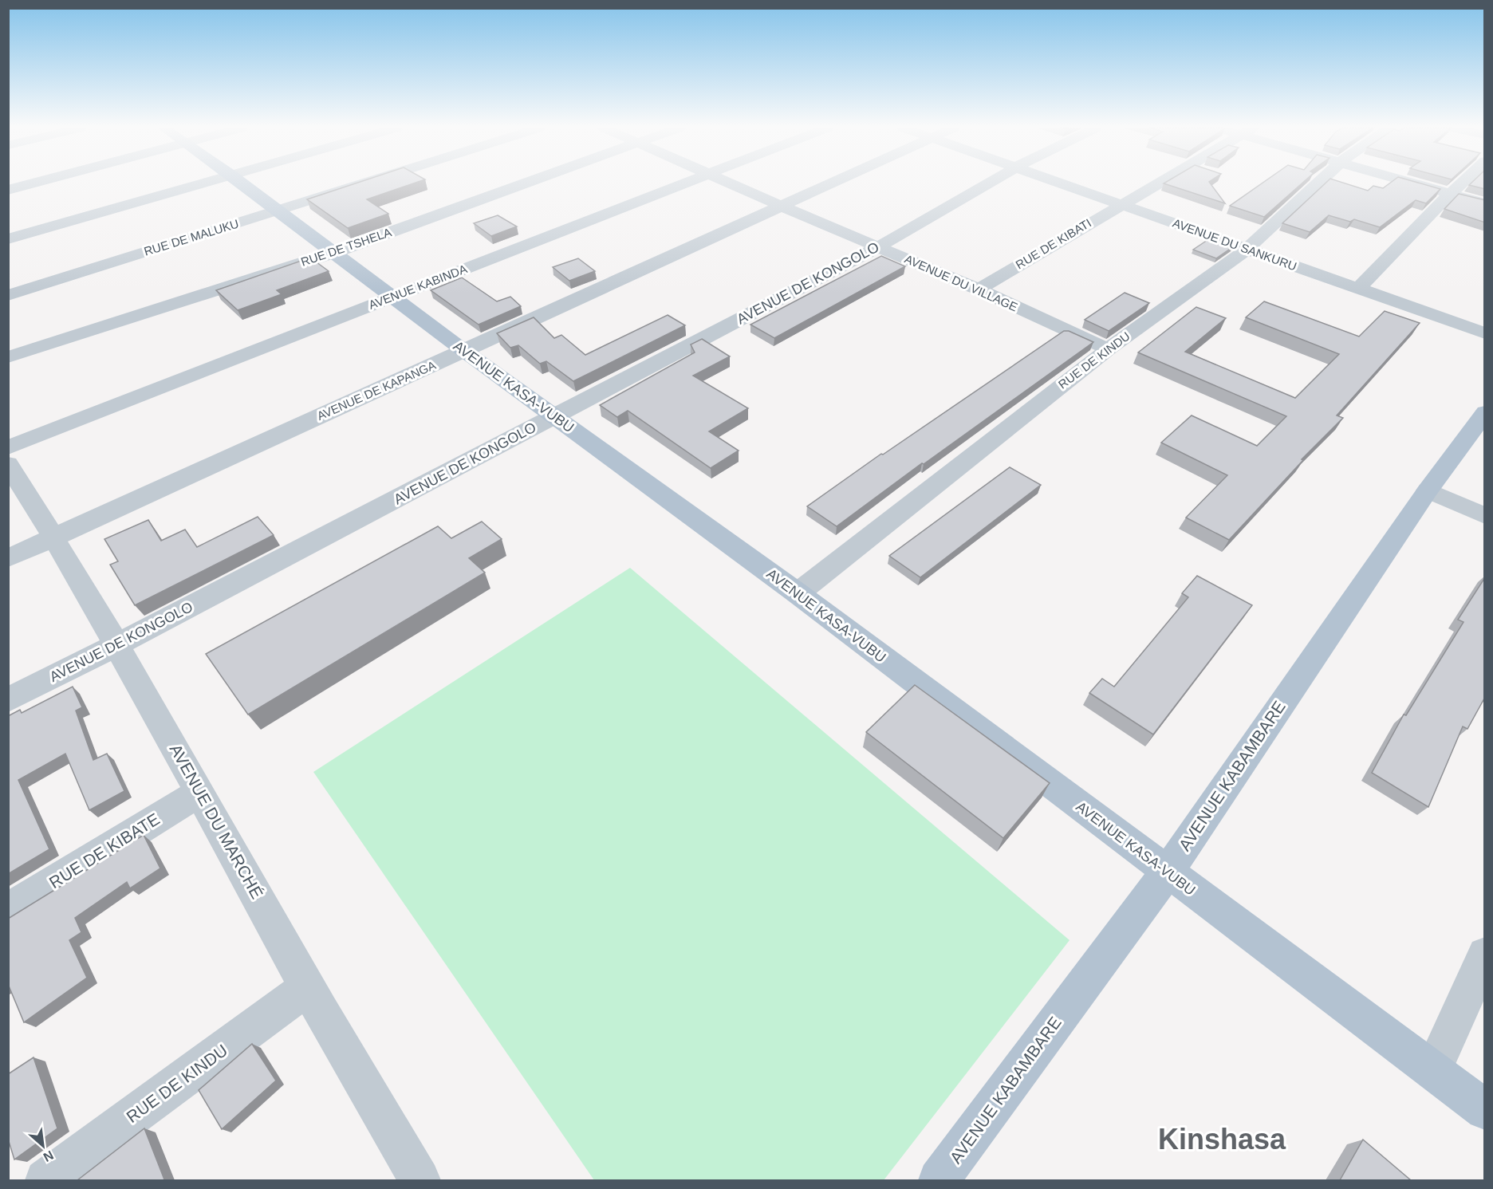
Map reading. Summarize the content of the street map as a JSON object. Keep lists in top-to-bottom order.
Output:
{
  "streets": {
    "main road": ["AVENUE KASA-VUBU", "AVENUE KABAMBARE"],
    "street": [
      "RUE DE MALUKU",
      "RUE DE KIBATI",
      "AVENUE DU SANKURU",
      "RUE DE TSHELA",
      "AVENUE DE KONGOLO",
      "AVENUE DU VILLAGE",
      "AVENUE KABINDA",
      "RUE DE KINDU",
      "AVENUE DE KAPANGA",
      "AVENUE DU MARCHÉ",
      "RUE DE KIBATE"
    ]
  },
  "crossings": [
    ["RUE DE MALUKU", "AVENUE KASA-VUBU"],
    ["RUE DE KIBATI", "AVENUE DU SANKURU"],
    ["RUE DE KIBATI", "AVENUE DU VILLAGE"],
    ["AVENUE DU SANKURU", "RUE DE KINDU"],
    ["RUE DE TSHELA", "AVENUE KASA-VUBU"],
    ["AVENUE DE KONGOLO", "AVENUE DU VILLAGE"],
    ["AVENUE DE KONGOLO", "AVENUE KASA-VUBU"],
    ["AVENUE DE KONGOLO", "AVENUE DU MARCHÉ"],
    ["AVENUE DU VILLAGE", "RUE DE KINDU"],
    ["AVENUE DU VILLAGE", "AVENUE DE KAPANGA"],
    ["AVENUE KABINDA", "AVENUE KASA-VUBU"],
    ["RUE DE KINDU", "AVENUE KASA-VUBU"],
    ["RUE DE KINDU", "AVENUE DU MARCHÉ"],
    ["AVENUE KASA-VUBU", "AVENUE DE KAPANGA"],
    ["AVENUE KASA-VUBU", "AVENUE KABAMBARE"],
    ["AVENUE DE KAPANGA", "AVENUE DU MARCHÉ"],
    ["AVENUE DU MARCHÉ", "RUE DE KIBATE"]
  ],
  "districts": ["Kinshasa"],
  "north": "bottom right"
}
